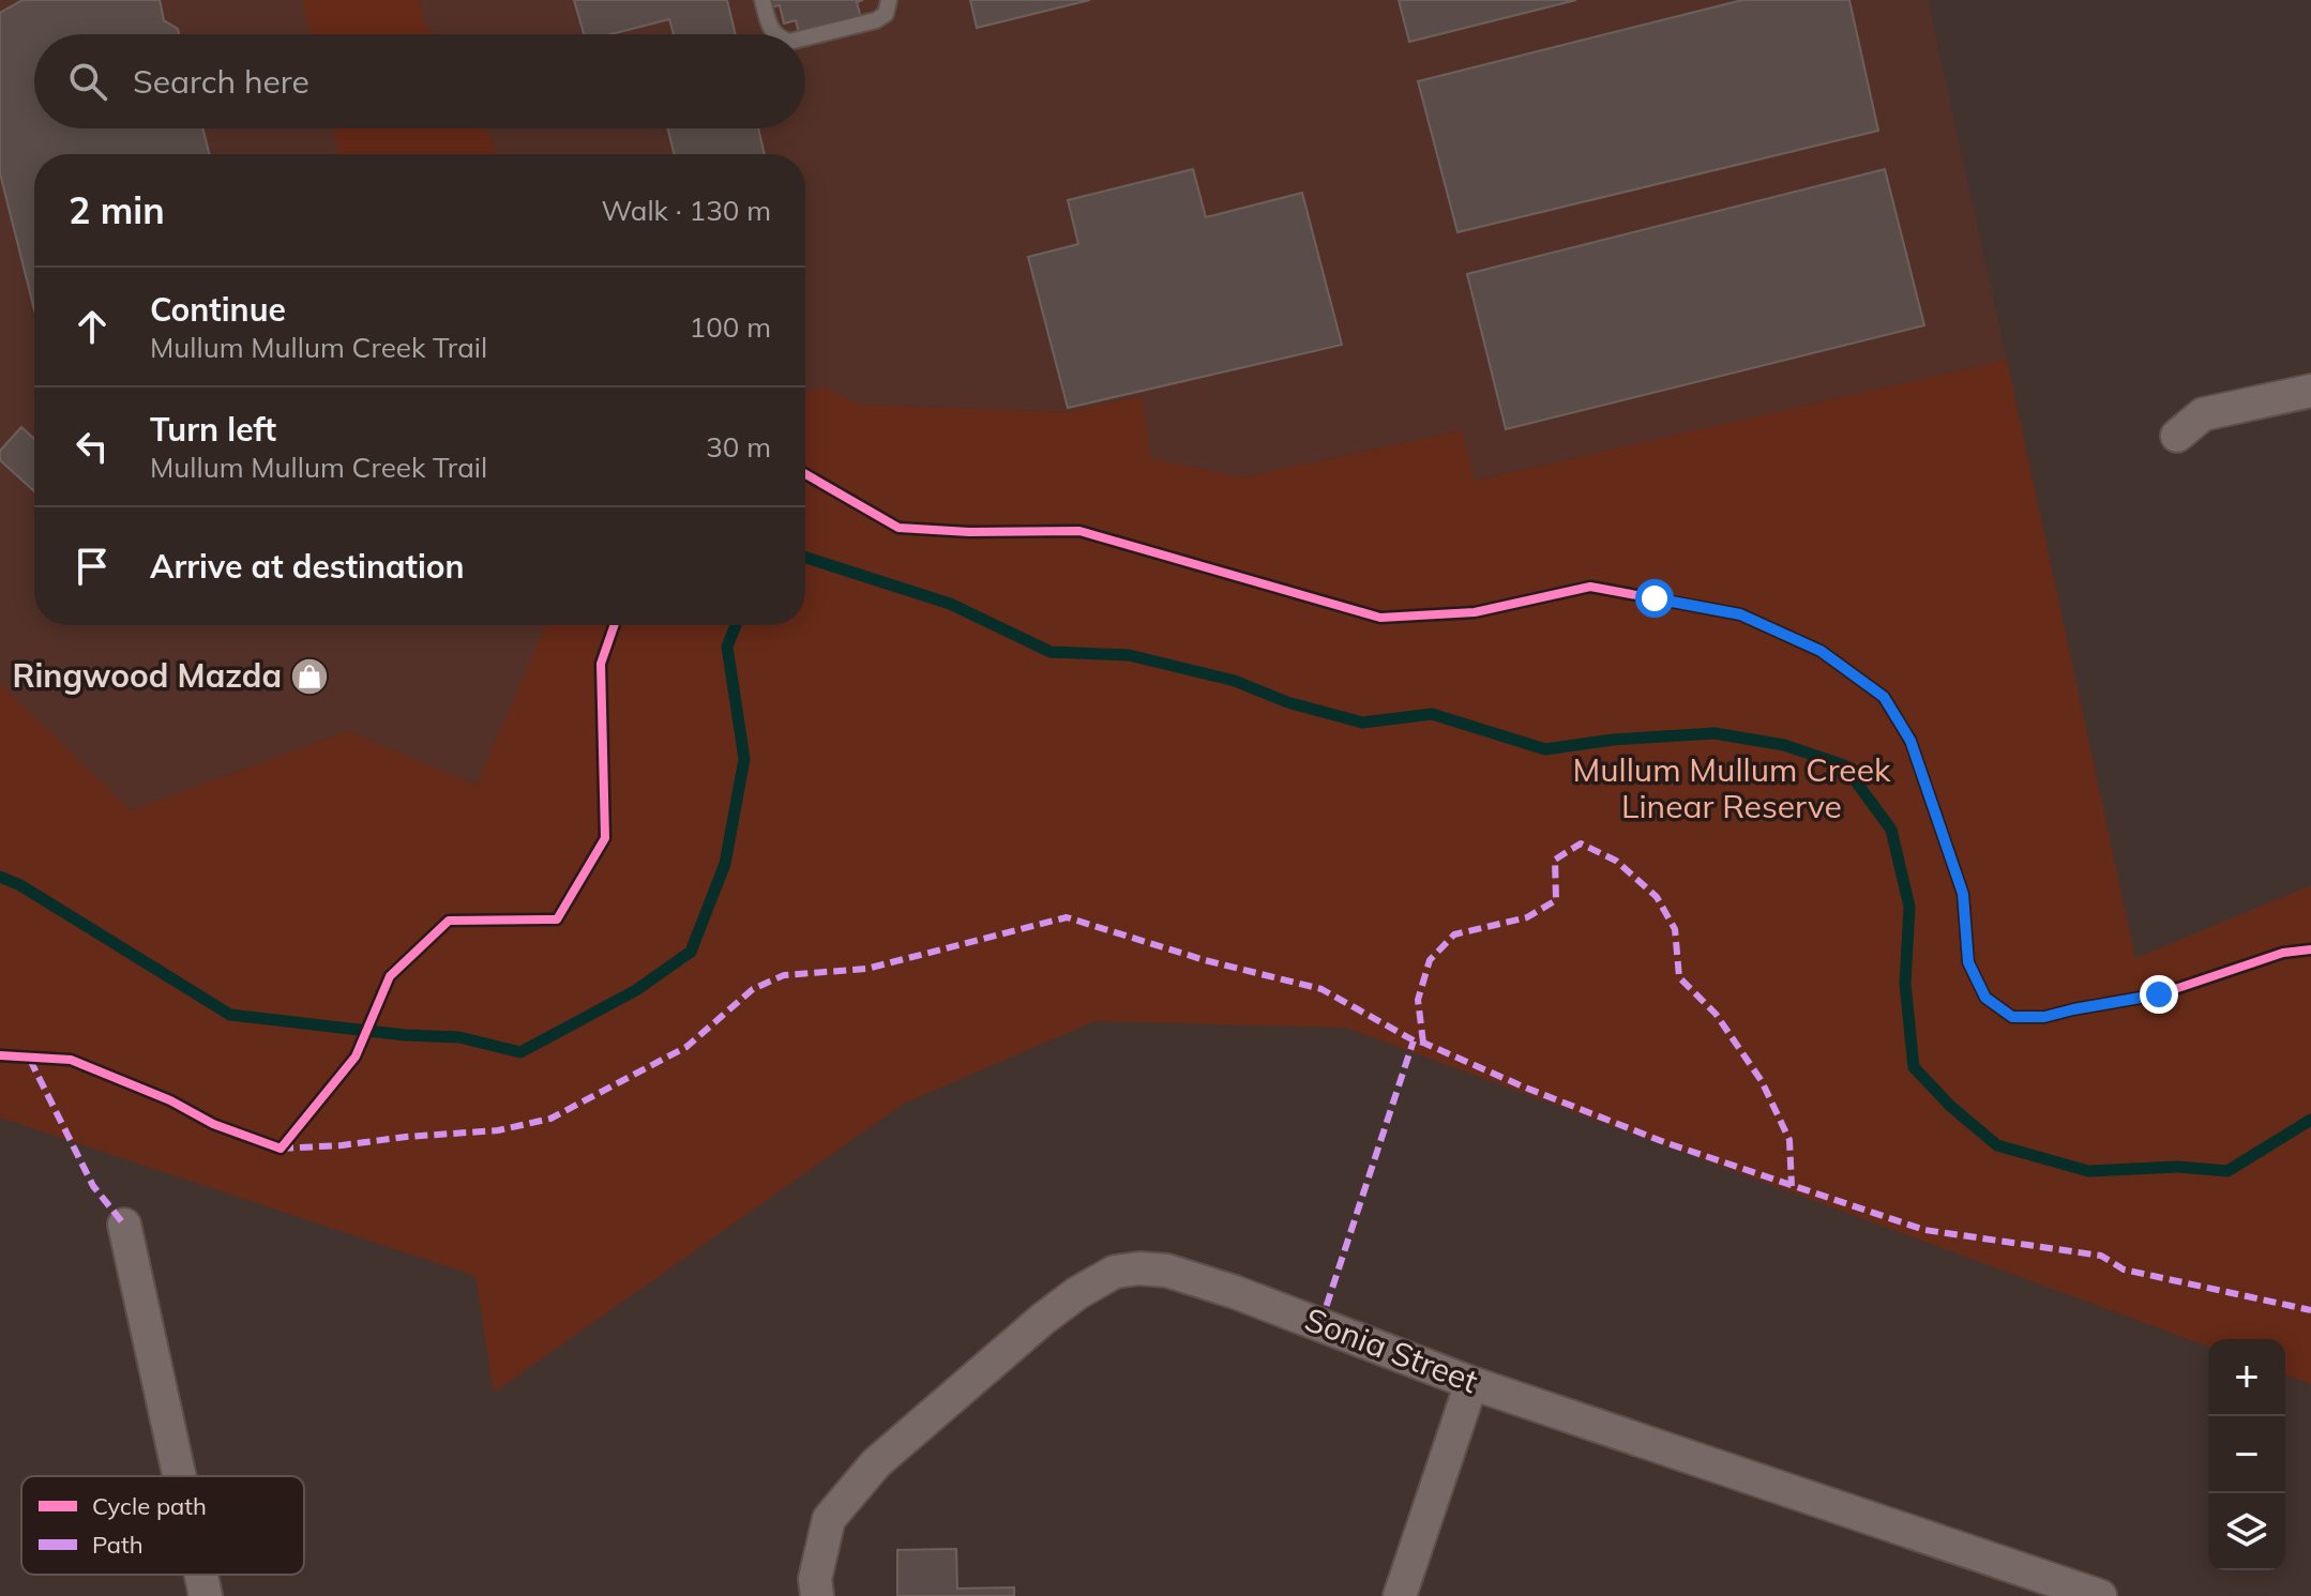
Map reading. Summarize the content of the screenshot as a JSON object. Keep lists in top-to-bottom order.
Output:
{
  "streets": {
    "street": ["Sonia Street"]
  },
  "parks": ["Mullum Mullum Creek Linear Reserve"],
  "places": {
    "shop": ["Ringwood Mazda"]
  },
  "legend": ["Cycle path", "Path"],
  "page": {
    "search": "Search here",
    "heading": ["2 min", "Walk · 130 m"],
    "list": [
      ["Continue", "Mullum Mullum Creek Trail", "100 m"],
      ["Turn left", "Mullum Mullum Creek Trail", "30 m"],
      "Arrive at destination"
    ],
    "map_buttons": ["+", "−"]
  }
}
